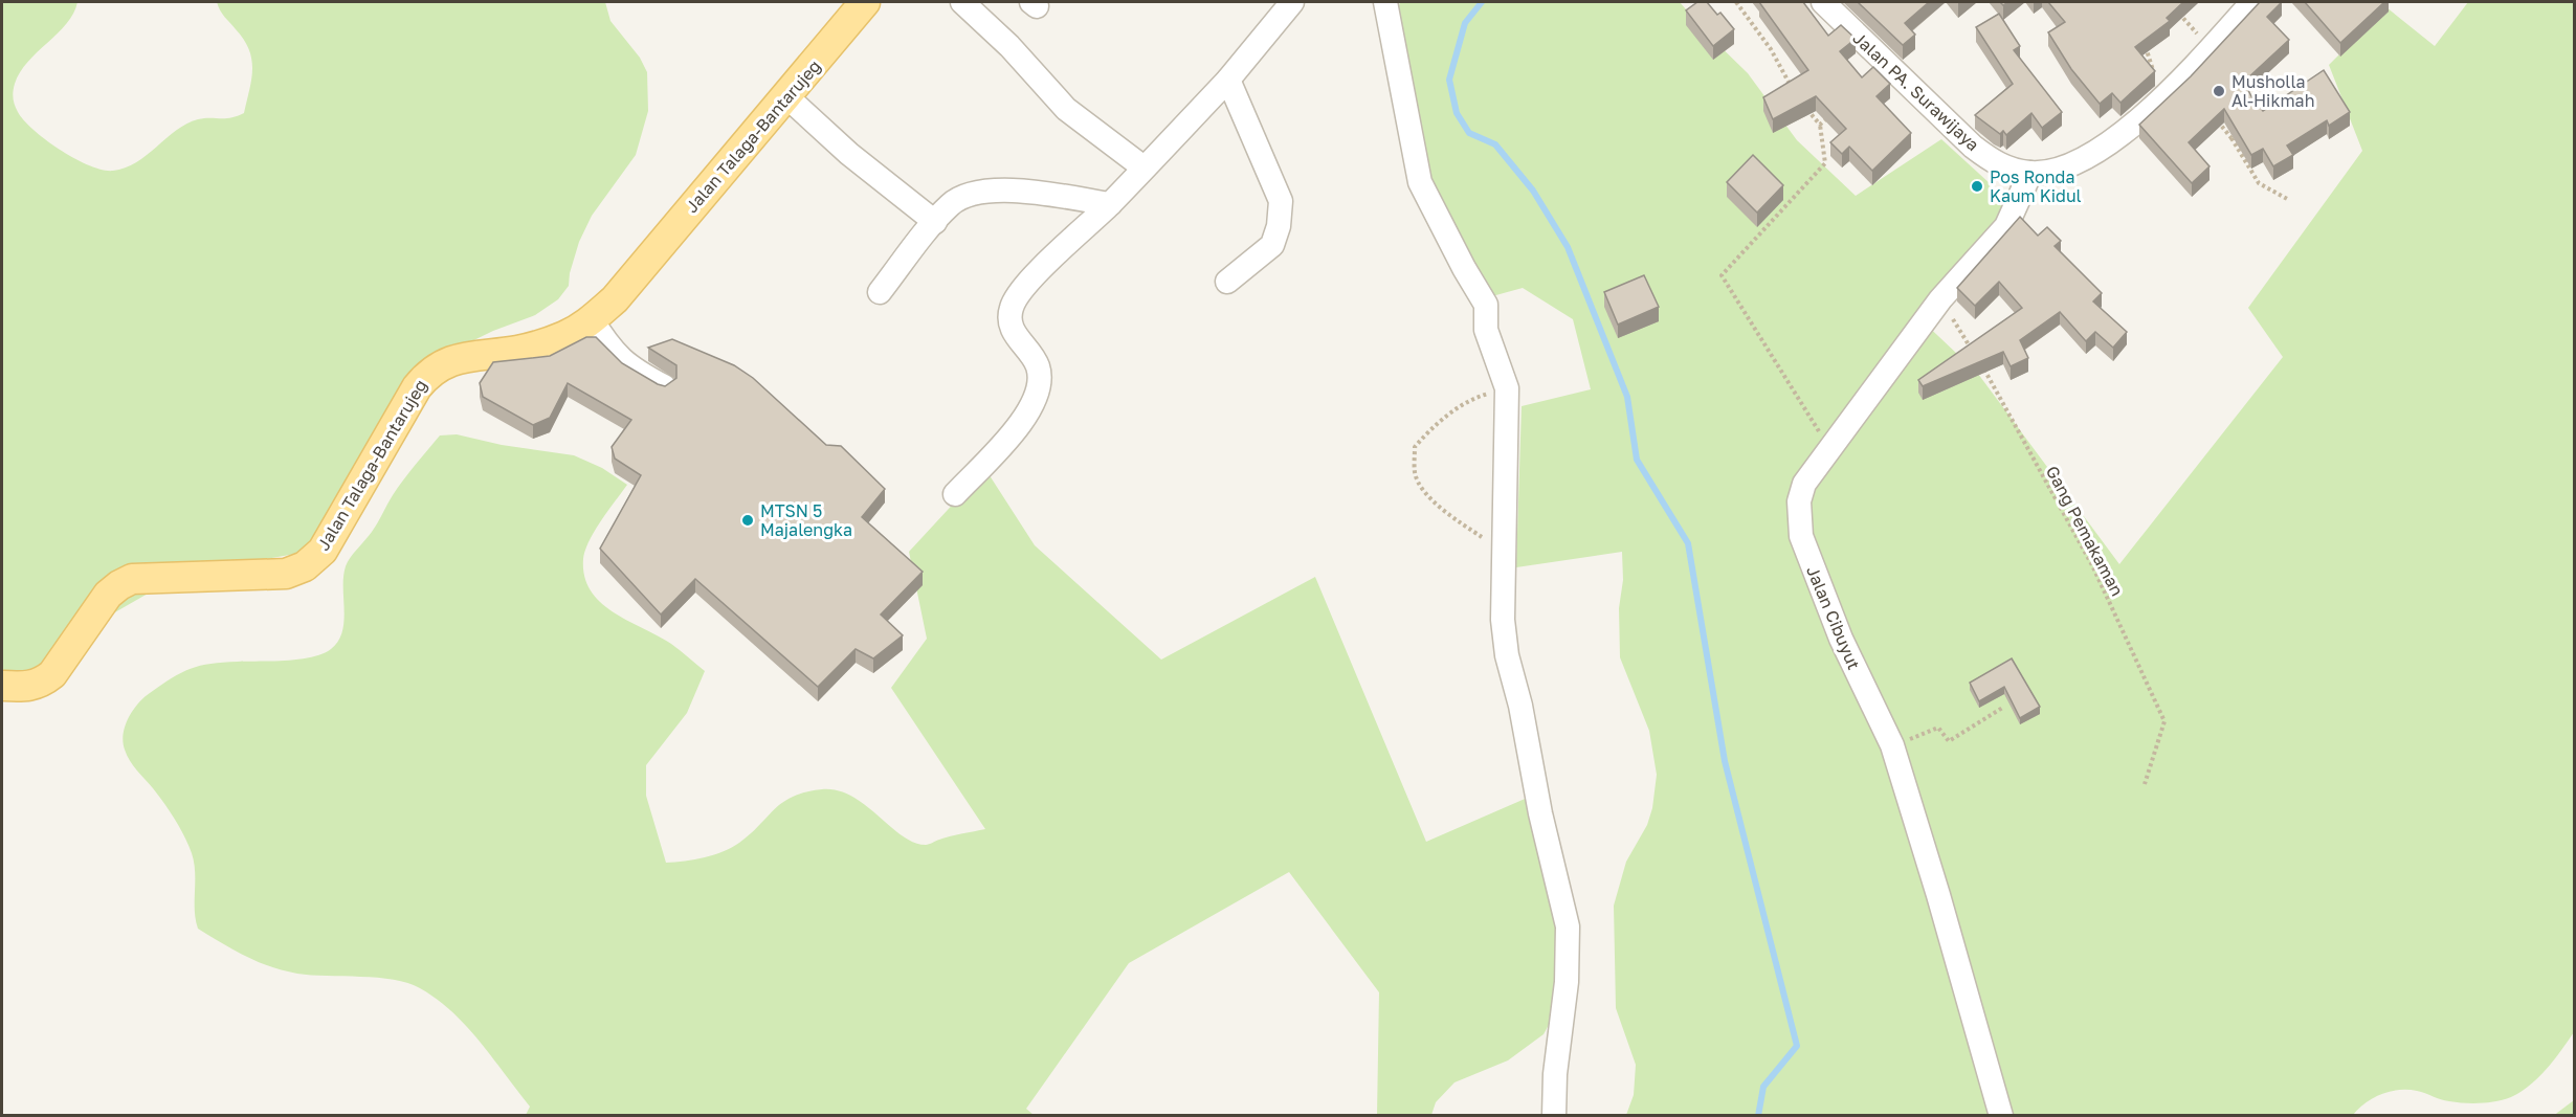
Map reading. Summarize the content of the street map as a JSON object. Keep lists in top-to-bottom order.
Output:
{
  "streets": {
    "main road": ["Jalan Talaga-Bantarujeg"],
    "street": ["Jalan PA. Surawijaya", "Jalan Cibuyut"],
    "path": ["Gang Pemakaman"]
  },
  "crossings": [
    ["Jalan PA. Surawijaya", "Jalan Cibuyut"]
  ],
  "places": ["Musholla Al-Hikmah", "Pos Ronda Kaum Kidul", "MTSN 5 Majalengka"]
}
